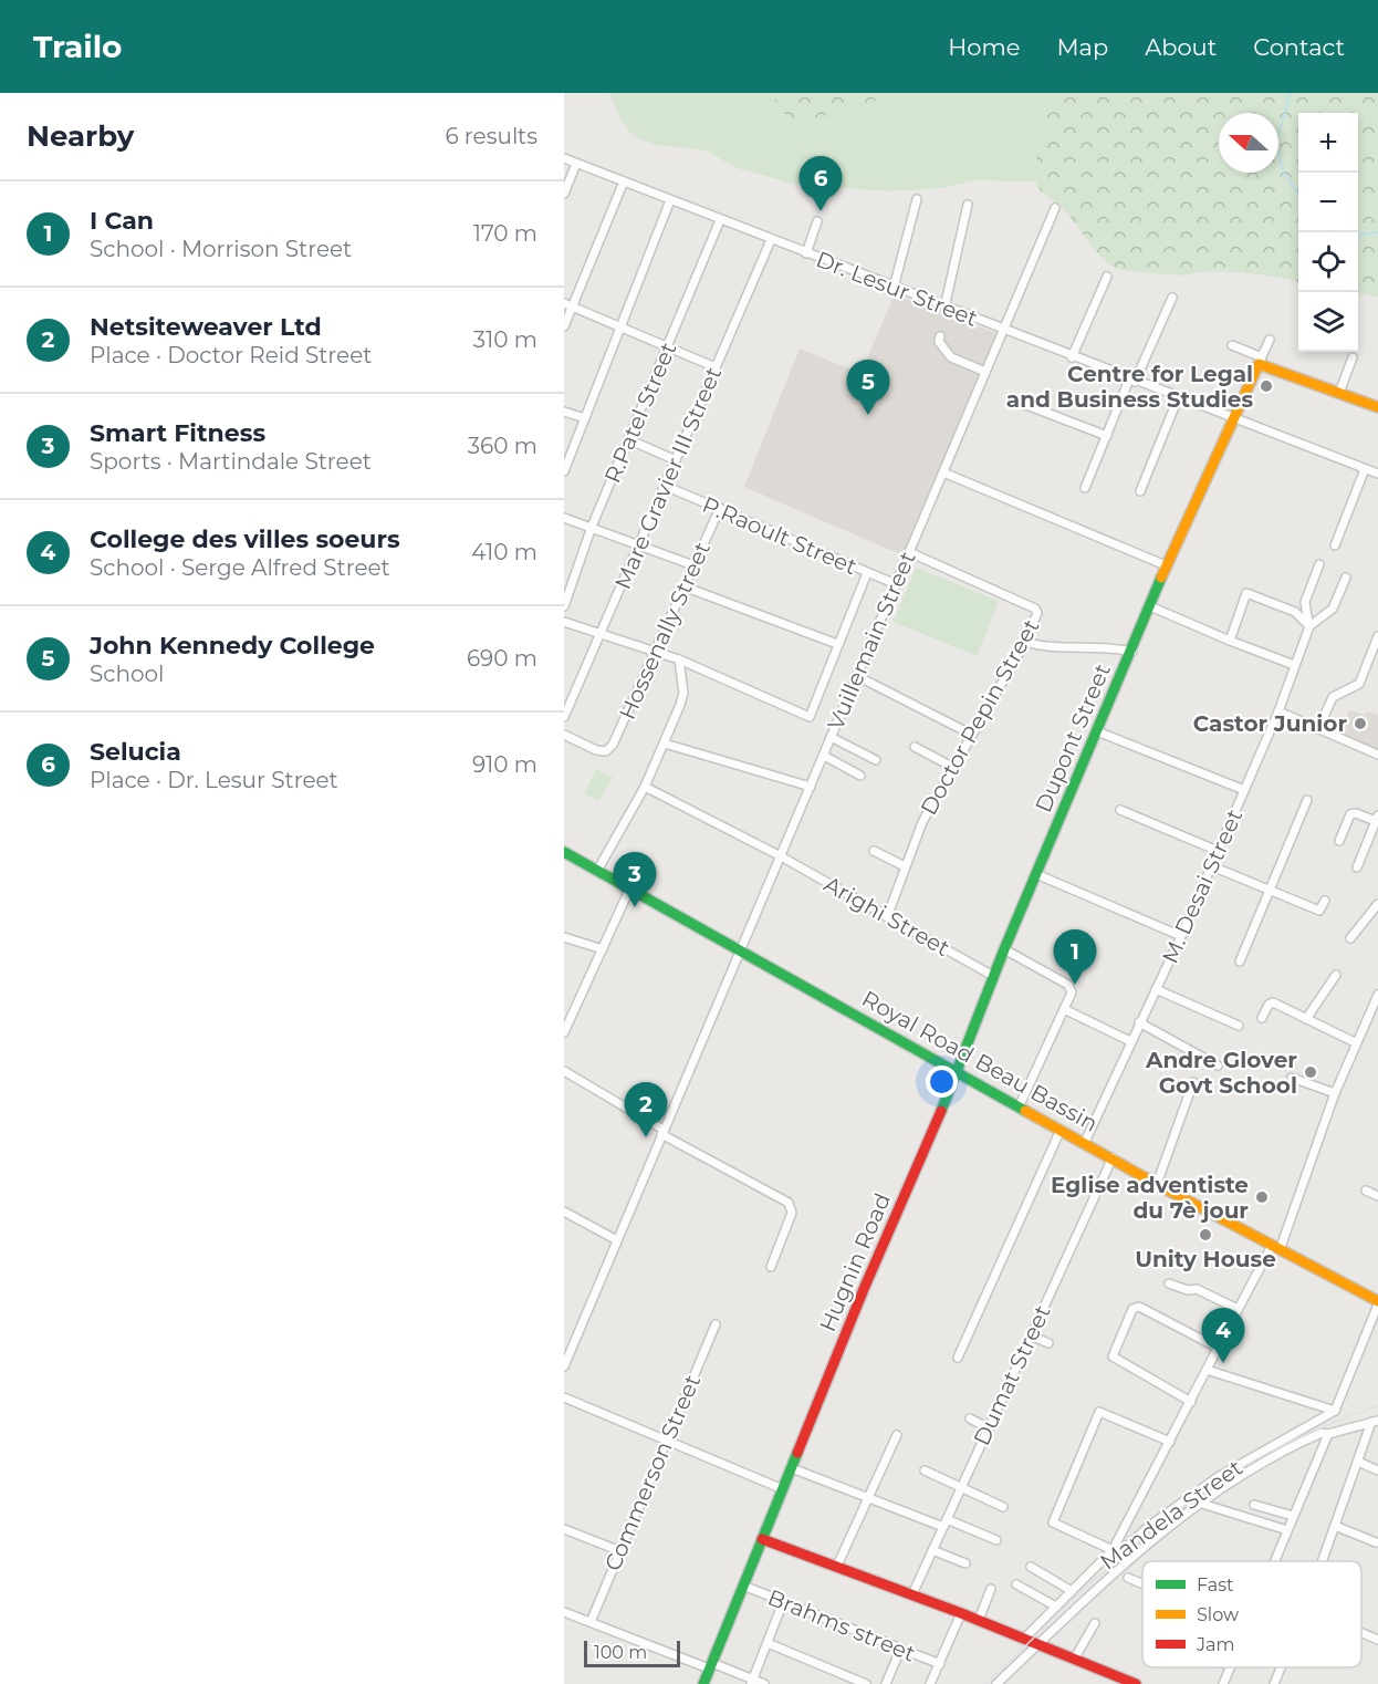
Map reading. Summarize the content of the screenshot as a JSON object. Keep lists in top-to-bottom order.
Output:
{
  "streets": {
    "street": [
      "Dr. Lesur Street",
      "R.Patel Street",
      "Mare Gravier III Street",
      "P.Raoult Street",
      "Hossenally Street",
      "Vuillemain Street",
      "Doctor Pepin Street",
      "Dupont Street",
      "M. Desai Street",
      "Arighi Street",
      "Royal Road Beau Bassin",
      "Hugnin Road",
      "Dumat Street",
      "Commerson Street",
      "Mandela Street",
      "Brahms street"
    ]
  },
  "crossings": [
    ["Dr. Lesur Street", "R.Patel Street"],
    ["Dr. Lesur Street", "Mare Gravier III Street"],
    ["Dr. Lesur Street", "Vuillemain Street"],
    ["Dr. Lesur Street", "Dupont Street"],
    ["Mare Gravier III Street", "P.Raoult Street"],
    ["P.Raoult Street", "Hossenally Street"],
    ["P.Raoult Street", "Vuillemain Street"],
    ["Vuillemain Street", "Doctor Pepin Street"],
    ["Vuillemain Street", "Arighi Street"],
    ["Vuillemain Street", "Royal Road Beau Bassin"],
    ["Doctor Pepin Street", "Arighi Street"],
    ["Dupont Street", "Arighi Street"],
    ["Dupont Street", "Royal Road Beau Bassin"],
    ["Dupont Street", "Hugnin Road"],
    ["M. Desai Street", "Royal Road Beau Bassin"],
    ["Royal Road Beau Bassin", "Hugnin Road"],
    ["Royal Road Beau Bassin", "Dumat Street"]
  ],
  "places": [
    "Centre for Legal and Business Studies",
    "Castor Junior",
    "Andre Glover Govt School",
    "Eglise adventiste du 7è jour",
    "Unity House"
  ],
  "legend": ["Fast", "Slow", "Jam"],
  "scale_bar": "100 m",
  "north": "left",
  "page": {
    "header": "Trailo",
    "nav": [
      "Home",
      "Map",
      "About",
      "Contact"
    ],
    "heading": ["Nearby", "6 results"],
    "map_buttons": ["+", "−"],
    "pins": [
      "6",
      "5",
      "3",
      "1",
      "2",
      "4"
    ],
    "list": [
      {
        "mark": "1",
        "name": "I Can",
        "note": "School · Morrison Street",
        "value": "170 m"
      },
      {
        "mark": "2",
        "name": "Netsiteweaver Ltd",
        "note": "Place · Doctor Reid Street",
        "value": "310 m"
      },
      {
        "mark": "3",
        "name": "Smart Fitness",
        "note": "Sports · Martindale Street",
        "value": "360 m"
      },
      {
        "mark": "4",
        "name": "College des villes soeurs",
        "note": "School · Serge Alfred Street",
        "value": "410 m"
      },
      {
        "mark": "5",
        "name": "John Kennedy College",
        "note": "School",
        "value": "690 m"
      },
      {
        "mark": "6",
        "name": "Selucia",
        "note": "Place · Dr. Lesur Street",
        "value": "910 m"
      }
    ],
    "scale": "100 m"
  }
}
